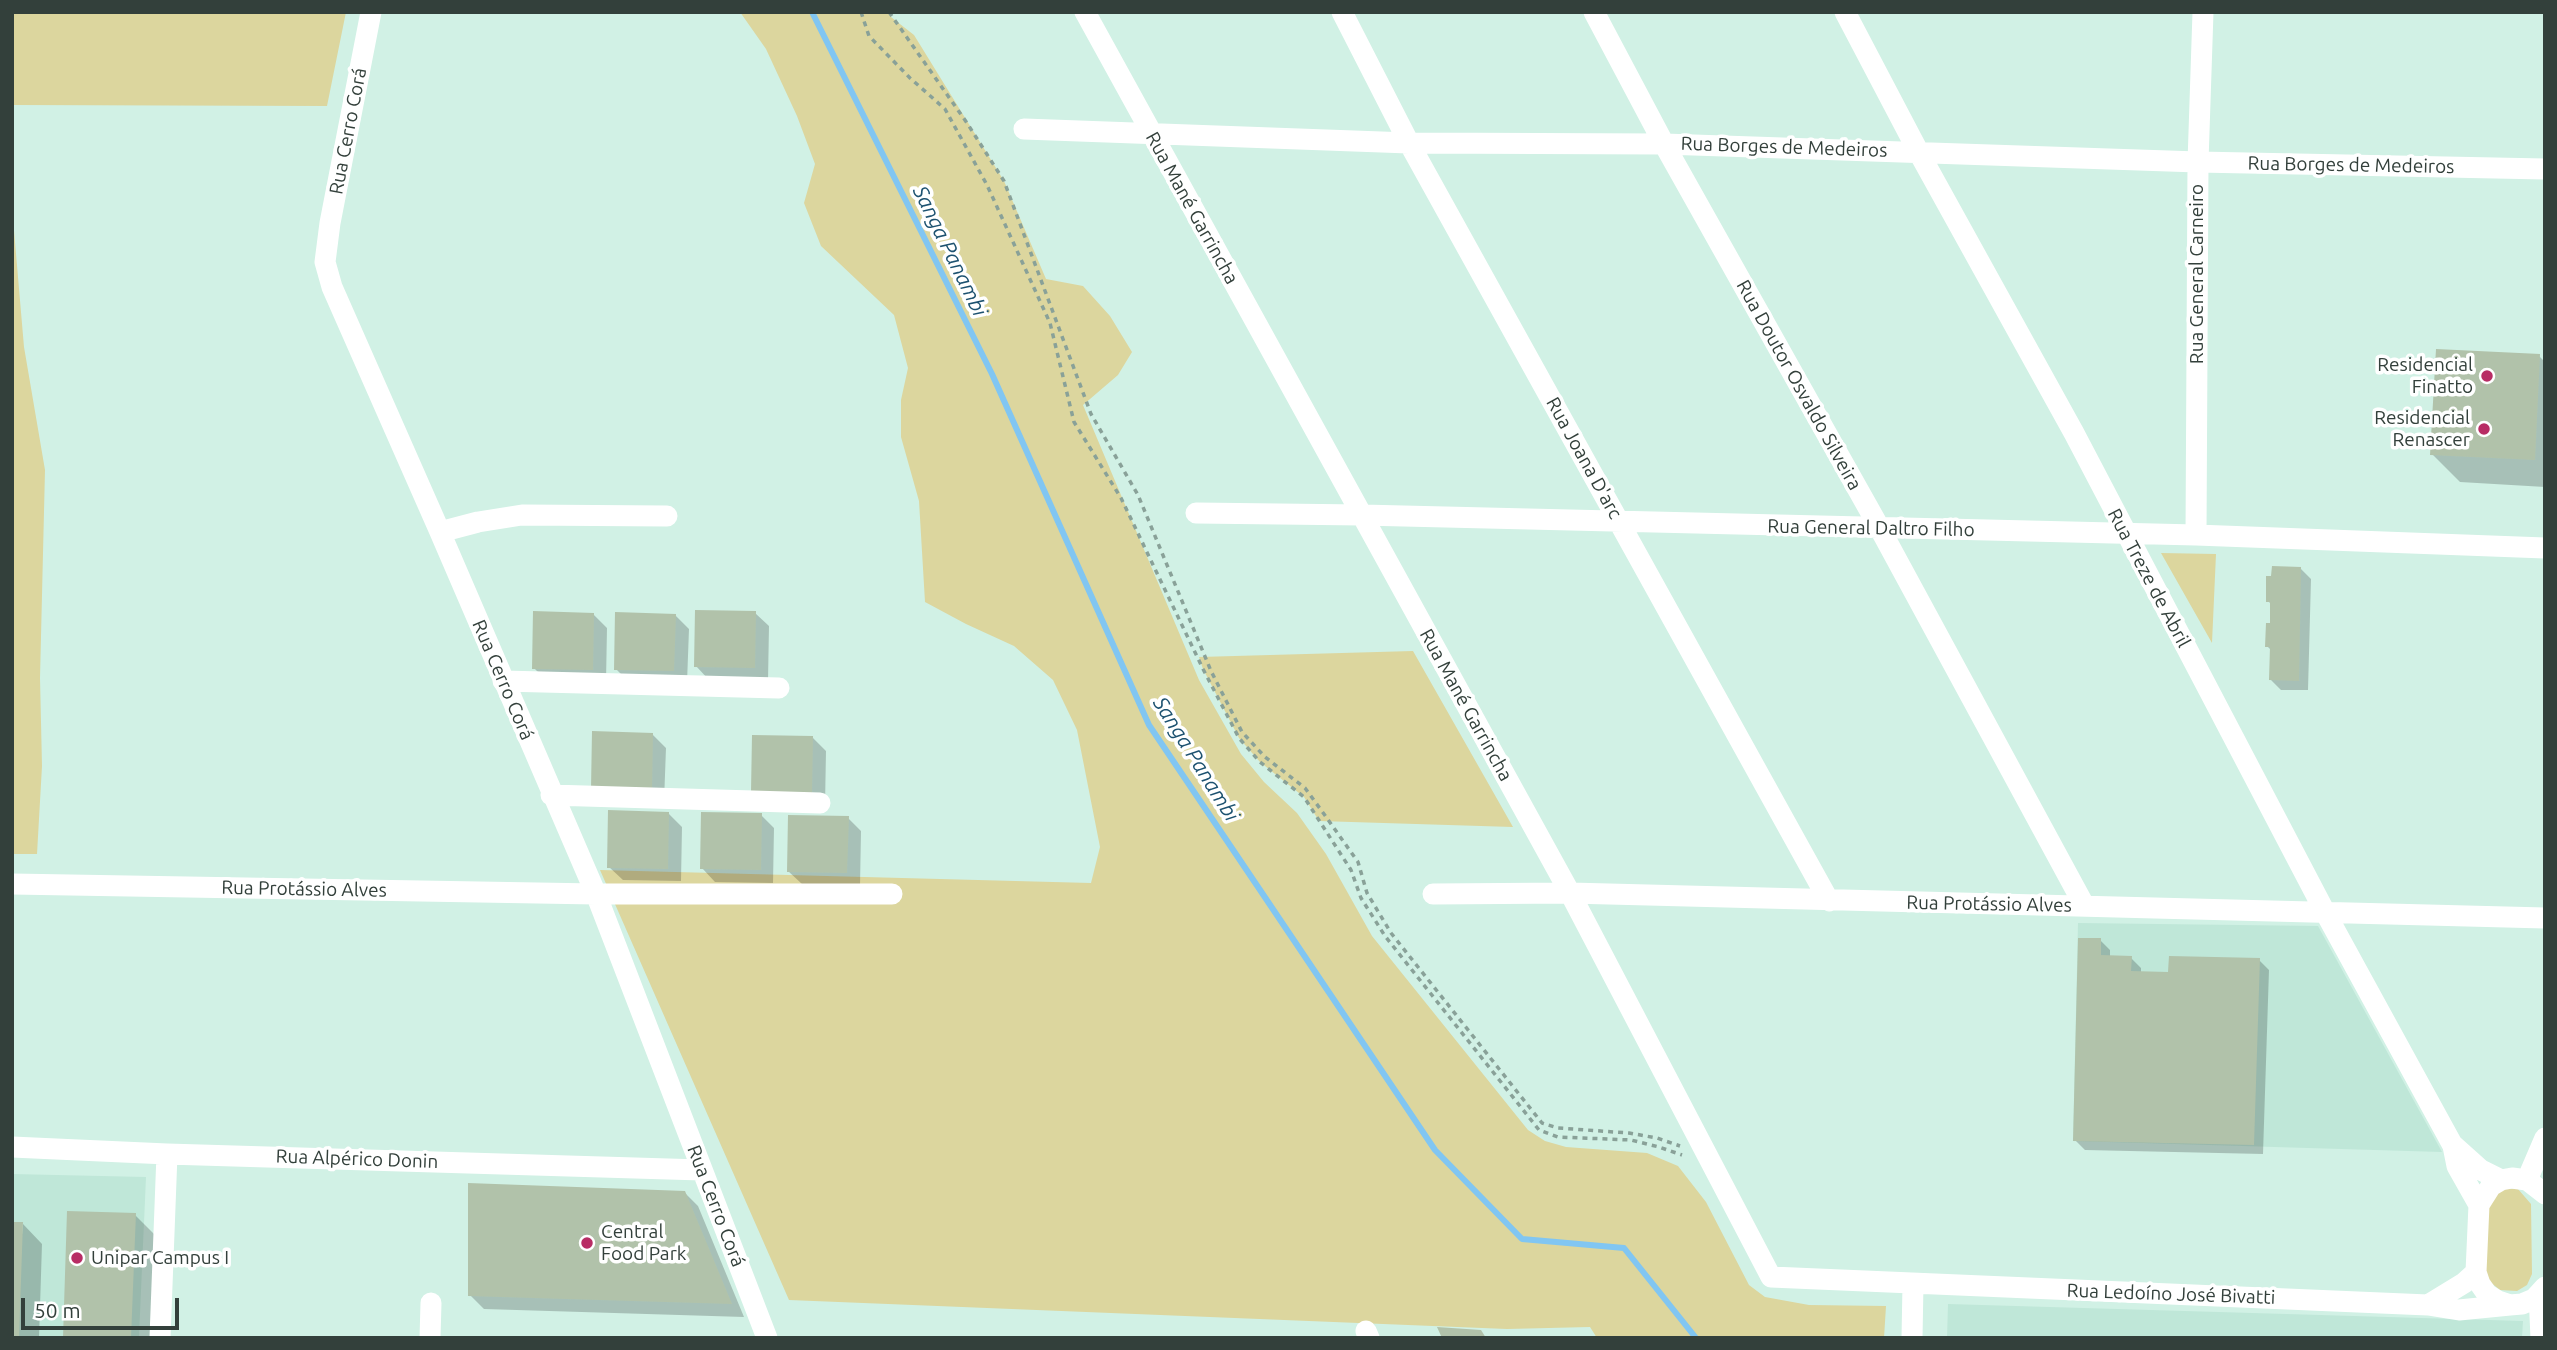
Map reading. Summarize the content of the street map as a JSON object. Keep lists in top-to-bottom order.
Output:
{
  "streets": {
    "street": [
      "Rua Cerro Corá",
      "Rua Borges de Medeiros",
      "Rua Mané Garrincha",
      "Rua General Carneiro",
      "Rua Doutor Osvaldo Silveira",
      "Rua Joana D'arc",
      "Rua General Daltro Filho",
      "Rua Treze de Abril",
      "Rua Protássio Alves",
      "Rua Alpérico Donin",
      "Rua Ledoíno José Bivatti"
    ]
  },
  "crossings": [
    ["Rua Cerro Corá", "Rua Protássio Alves"],
    ["Rua Cerro Corá", "Rua Alpérico Donin"],
    ["Rua Borges de Medeiros", "Rua Mané Garrincha"],
    ["Rua Borges de Medeiros", "Rua General Carneiro"],
    ["Rua Borges de Medeiros", "Rua Doutor Osvaldo Silveira"],
    ["Rua Borges de Medeiros", "Rua Joana D'arc"],
    ["Rua Borges de Medeiros", "Rua Treze de Abril"],
    ["Rua Mané Garrincha", "Rua General Daltro Filho"],
    ["Rua Mané Garrincha", "Rua Protássio Alves"],
    ["Rua Mané Garrincha", "Rua Ledoíno José Bivatti"],
    ["Rua General Carneiro", "Rua General Daltro Filho"],
    ["Rua Doutor Osvaldo Silveira", "Rua General Daltro Filho"],
    ["Rua Doutor Osvaldo Silveira", "Rua Protássio Alves"],
    ["Rua Joana D'arc", "Rua General Daltro Filho"],
    ["Rua Joana D'arc", "Rua Protássio Alves"],
    ["Rua General Daltro Filho", "Rua Treze de Abril"],
    ["Rua Treze de Abril", "Rua Protássio Alves"]
  ],
  "water": ["Sanga Panambi"],
  "places": [
    "Residencial Finatto",
    "Residencial Renascer",
    "Central Food Park",
    "Unipar Campus I"
  ],
  "scale_bar": "50 m"
}
